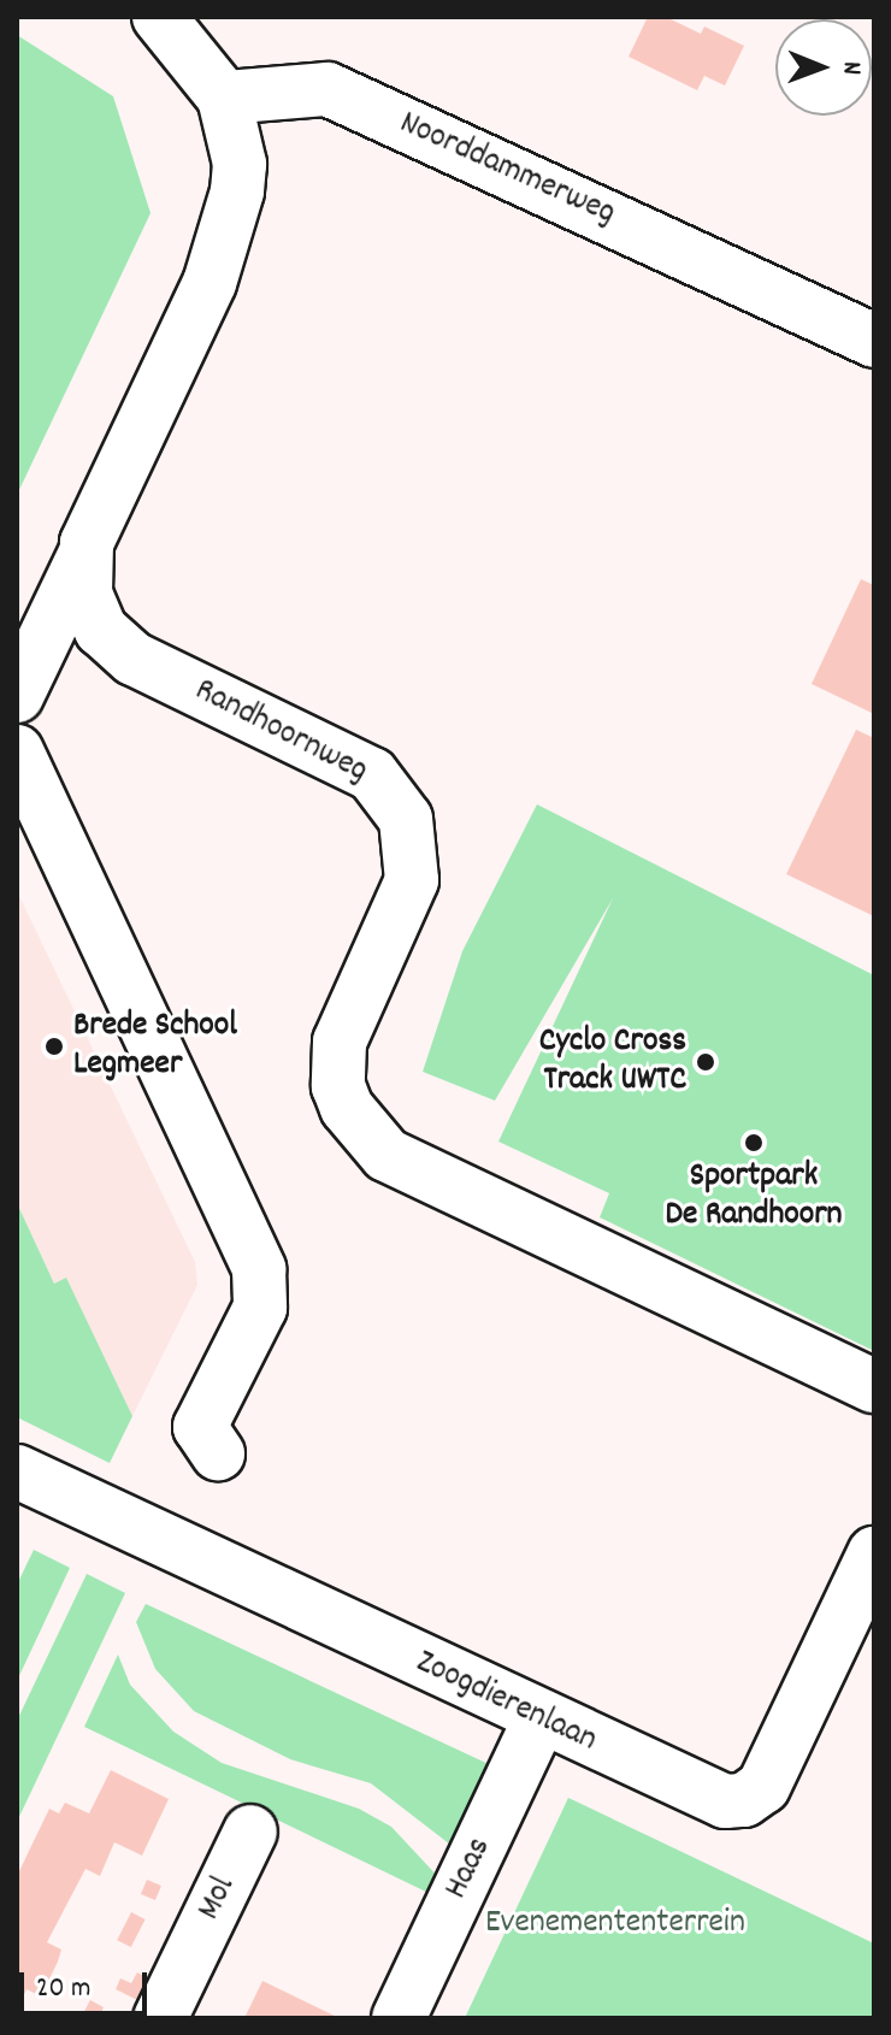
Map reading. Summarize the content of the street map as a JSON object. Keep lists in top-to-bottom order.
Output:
{
  "streets": {
    "street": [
      "Noorddammerweg",
      "Randhoornweg",
      "Zoogdierenlaan",
      "Haas",
      "Mol"
    ]
  },
  "crossings": [
    ["Zoogdierenlaan", "Haas"]
  ],
  "parks": ["Evenemententerrein"],
  "places": ["Brede School Legmeer", "Cyclo Cross Track UWTC", "Sportpark De Randhoorn"],
  "scale_bar": "20 m",
  "north": "right"
}
